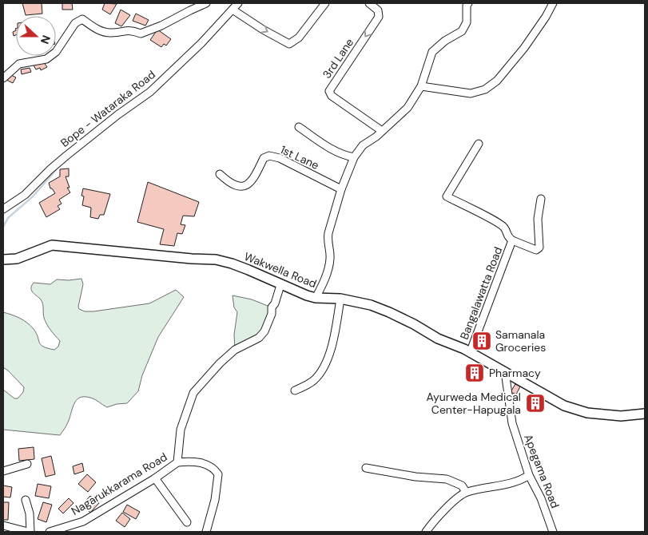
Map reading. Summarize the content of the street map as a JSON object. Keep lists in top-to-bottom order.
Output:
{
  "streets": {
    "main road": ["Wakwella Road"],
    "street": [
      "3rd Lane",
      "Bope - Wataraka Road",
      "1st Lane",
      "Bangalawatta Road",
      "Apegama Road",
      "Nagarukkarama Road"
    ]
  },
  "crossings": [
    ["Wakwella Road", "Bangalawatta Road"],
    ["Wakwella Road", "Apegama Road"]
  ],
  "places": {
    "building": ["Samanala Groceries", "Pharmacy", "Ayurweda Medical Center-Hapugala"]
  },
  "north": "right"
}
